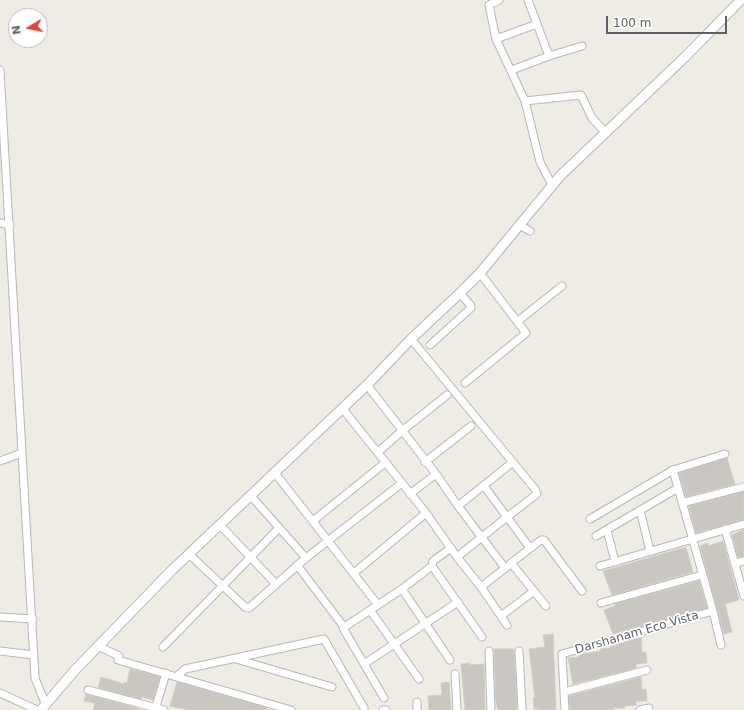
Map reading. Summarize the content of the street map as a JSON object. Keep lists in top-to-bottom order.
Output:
{
  "streets": {
    "street": ["Darshanam Eco Vista"]
  },
  "scale_bar": "100 m",
  "north": "left"
}
